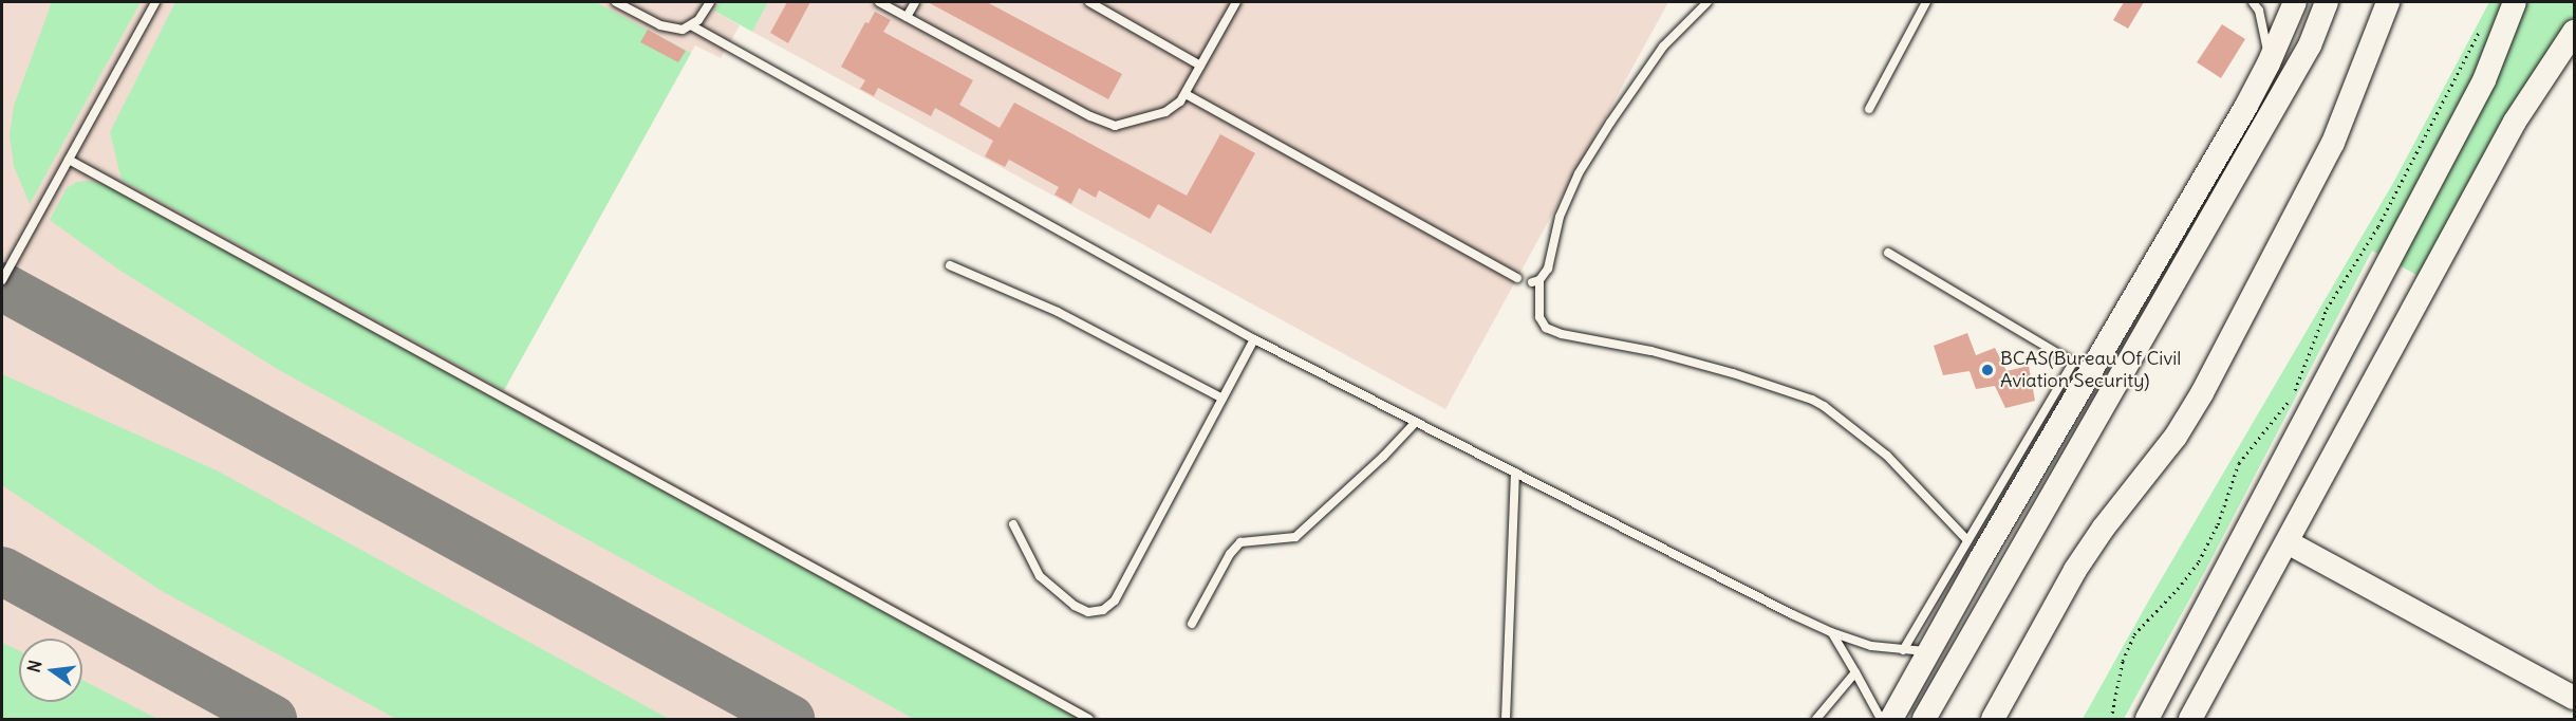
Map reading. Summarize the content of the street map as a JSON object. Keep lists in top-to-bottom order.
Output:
{
  "places": ["BCAS(Bureau Of Civil Aviation Security)"],
  "north": "left"
}
